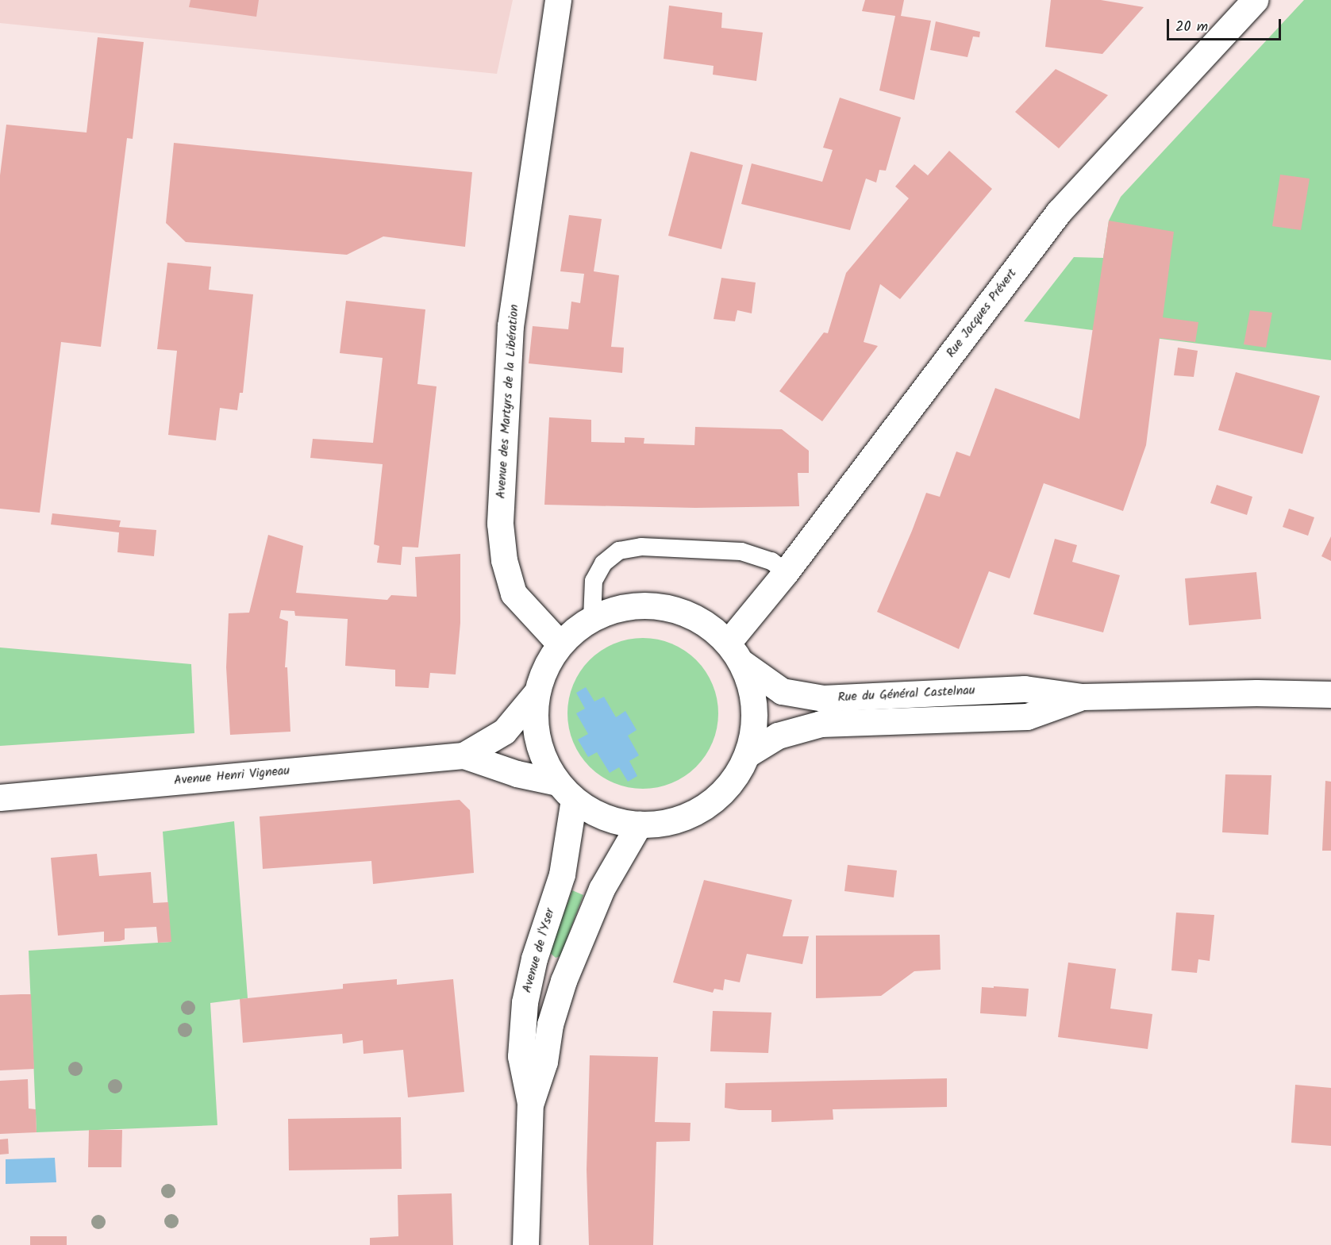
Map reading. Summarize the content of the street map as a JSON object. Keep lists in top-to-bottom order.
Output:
{
  "streets": {
    "main road": [
      "Rue Jacques Prévert",
      "Avenue des Martyrs de la Libération",
      "Rue du Général Castelnau",
      "Avenue Henri Vigneau",
      "Avenue de l'Yser"
    ]
  },
  "crossings": [
    ["Rue Jacques Prévert", "Rue du Général Castelnau"],
    ["Avenue des Martyrs de la Libération", "Rue du Général Castelnau"],
    ["Rue du Général Castelnau", "Avenue Henri Vigneau"],
    ["Avenue Henri Vigneau", "Avenue de l'Yser"]
  ],
  "scale_bar": "20 m"
}
